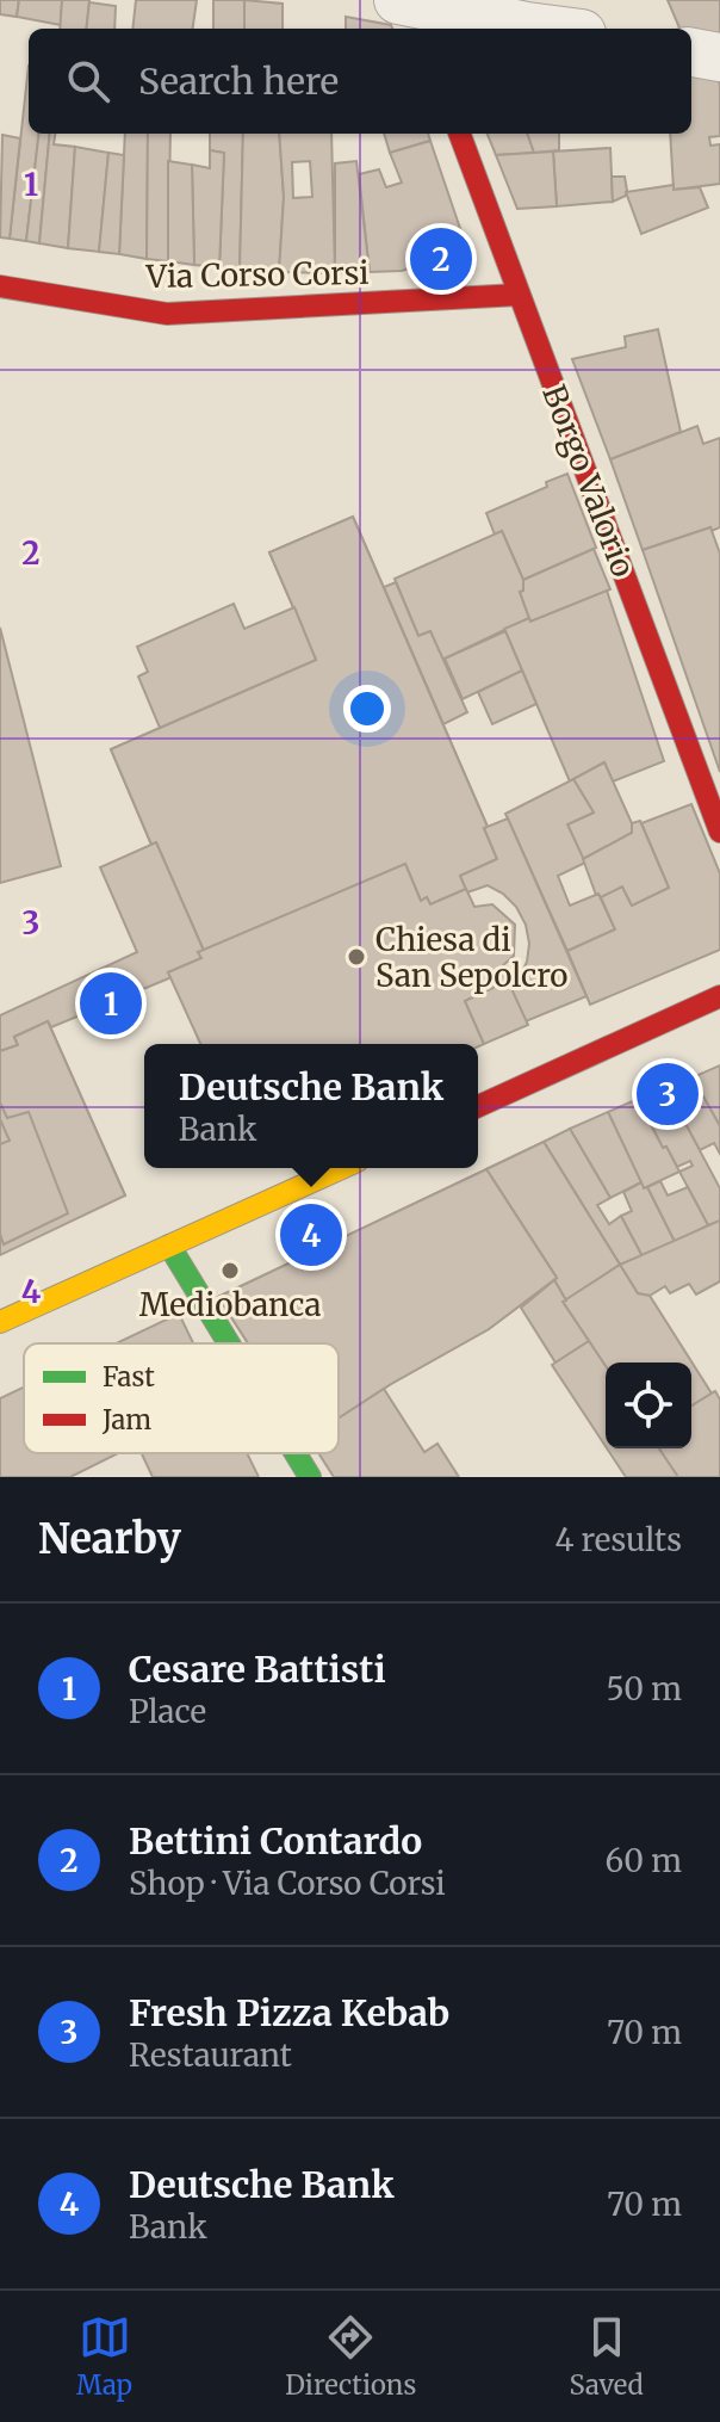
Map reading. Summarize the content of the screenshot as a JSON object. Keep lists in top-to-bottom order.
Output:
{
  "streets": {
    "street": ["Via Corso Corsi", "Borgo Valorio"]
  },
  "crossings": [
    ["Via Corso Corsi", "Borgo Valorio"]
  ],
  "places": ["Chiesa di San Sepolcro", "Mediobanca"],
  "legend": ["Fast", "Jam"],
  "page": {
    "search": "Search here",
    "pins": [
      "2",
      "1",
      "3",
      "4"
    ],
    "popup": ["Deutsche Bank", "Bank"],
    "heading": ["Nearby", "4 results"],
    "list": [
      {
        "mark": "1",
        "name": "Cesare Battisti",
        "note": "Place",
        "value": "50 m"
      },
      {
        "mark": "2",
        "name": "Bettini Contardo",
        "note": "Shop · Via Corso Corsi",
        "value": "60 m"
      },
      {
        "mark": "3",
        "name": "Fresh Pizza Kebab",
        "note": "Restaurant",
        "value": "70 m"
      },
      {
        "mark": "4",
        "name": "Deutsche Bank",
        "note": "Bank",
        "value": "70 m"
      }
    ],
    "nav": ["Map", "Directions", "Saved"]
  },
  "grid": {
    "rows": [
      "1",
      "2",
      "3",
      "4"
    ]
  }
}
